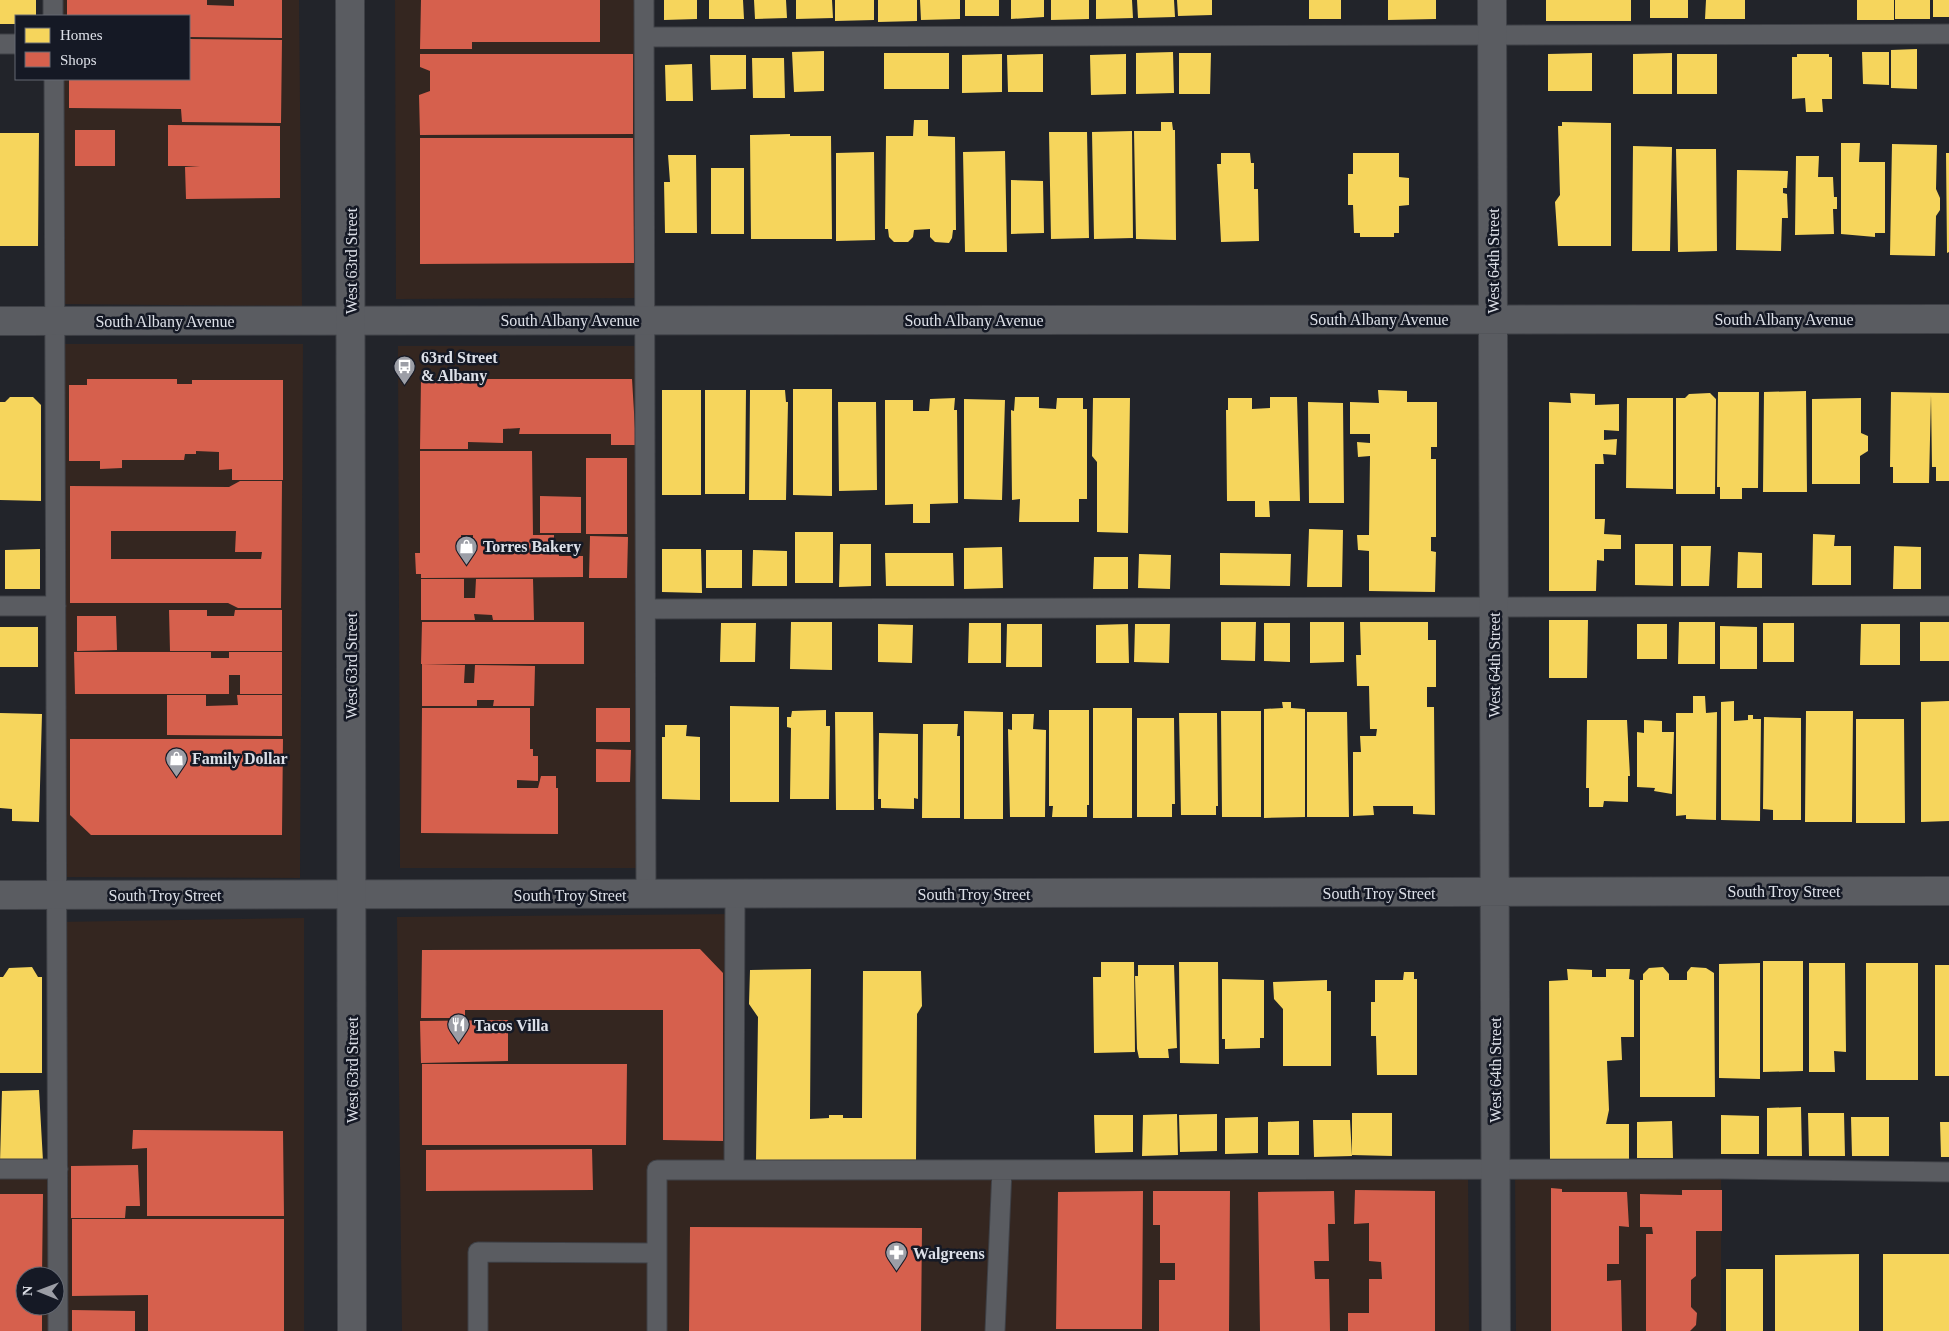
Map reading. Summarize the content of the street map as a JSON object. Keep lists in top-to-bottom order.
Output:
{
  "streets": {
    "street": [
      "West 63rd Street",
      "West 64th Street",
      "South Albany Avenue",
      "South Troy Street"
    ]
  },
  "crossings": [
    ["West 63rd Street", "South Albany Avenue"],
    ["West 63rd Street", "South Troy Street"],
    ["West 64th Street", "South Albany Avenue"],
    ["West 64th Street", "South Troy Street"]
  ],
  "places": {
    "bus stop": ["63rd Street & Albany"],
    "shop": ["Torres Bakery", "Family Dollar"],
    "restaurant": ["Tacos Villa"],
    "pharmacy": ["Walgreens"]
  },
  "legend": ["Homes", "Shops"],
  "north": "left"
}
